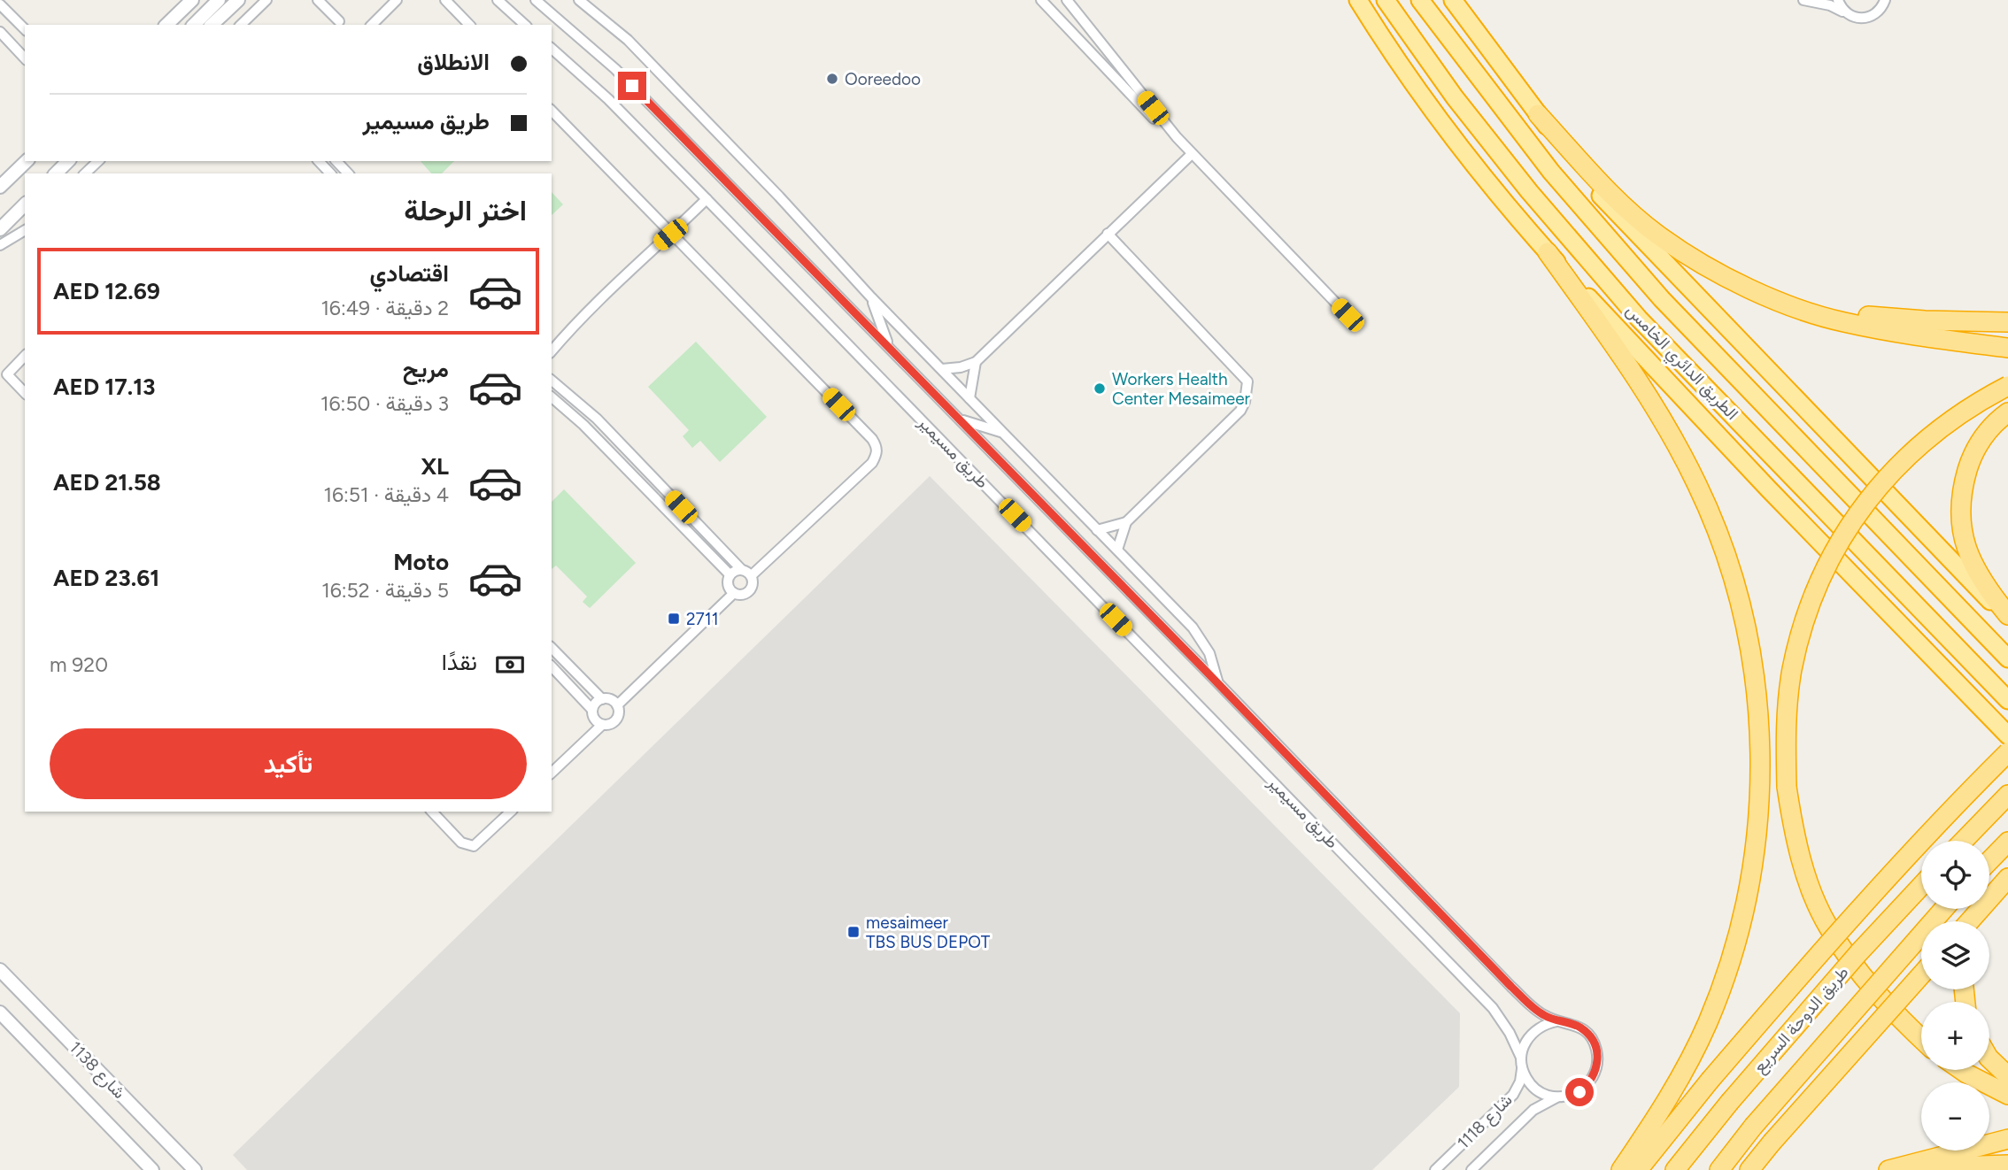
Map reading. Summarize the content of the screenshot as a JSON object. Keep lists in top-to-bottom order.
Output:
{
  "streets": {
    "highway": ["الطريق الدائري الخامس", "طريق الدوحة السريع"],
    "street": ["طريق مسيمير", "شارع 1138", "شارع 1118"]
  },
  "crossings": [
    ["طريق مسيمير", "شارع 1118"]
  ],
  "places": {
    "other": ["Ooreedoo", "Workers Health Center Mesaimeer"],
    "transit": ["2711", "mesaimeer TBS BUS DEPOT"]
  },
  "page": {
    "banner": ["الانطلاق", "طريق مسيمير"],
    "heading": "اختر الرحلة",
    "list": [
      {
        "name": "اقتصادي",
        "note": "2 دقيقة · 16:49",
        "value": "AED 12.69"
      },
      {
        "name": "مريح",
        "note": "3 دقيقة · 16:50",
        "value": "AED 17.13"
      },
      {
        "name": "XL",
        "note": "4 دقيقة · 16:51",
        "value": "AED 21.58"
      },
      {
        "name": "Moto",
        "note": "5 دقيقة · 16:52",
        "value": "AED 23.61"
      }
    ],
    "pay": ["نقدًا", "920 m"],
    "buttons": "تأكيد",
    "map_buttons": ["+", "−"]
  }
}
